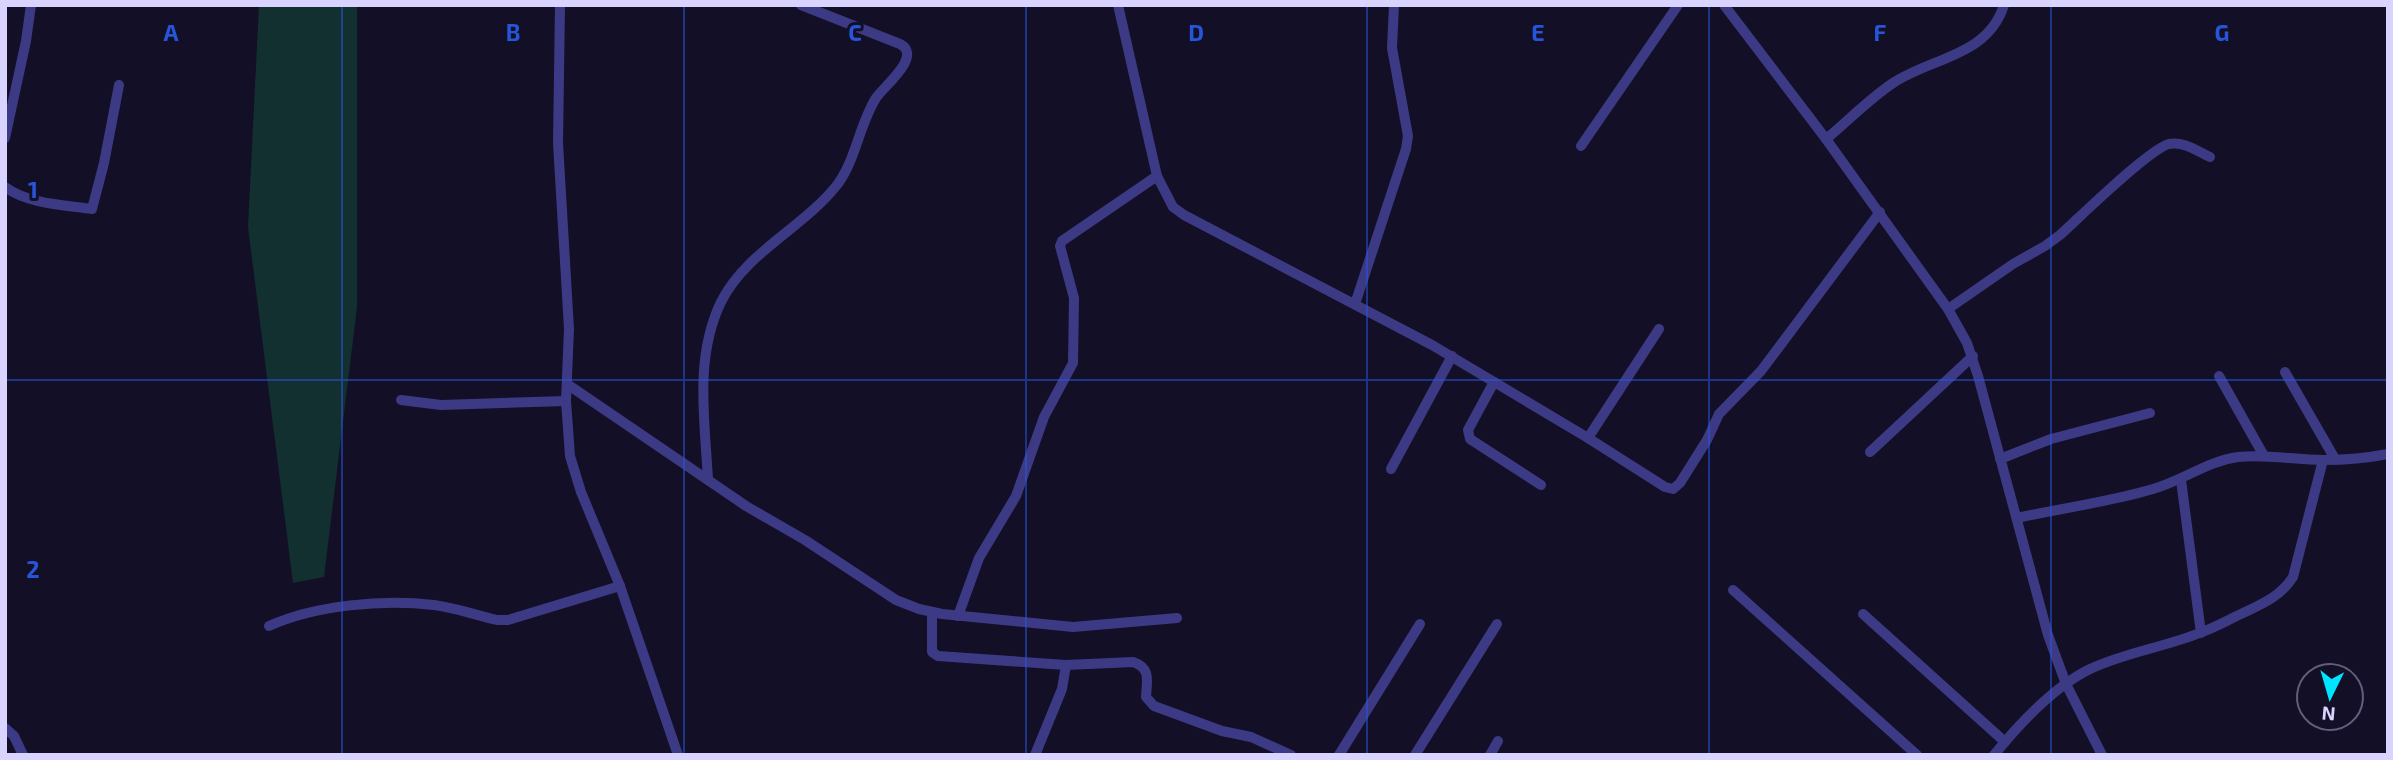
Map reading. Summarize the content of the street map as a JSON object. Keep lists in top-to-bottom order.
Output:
{
  "north": "bottom",
  "grid": {
    "columns": [
      "A",
      "B",
      "C",
      "D",
      "E",
      "F",
      "G"
    ],
    "rows": ["1", "2"]
  }
}
